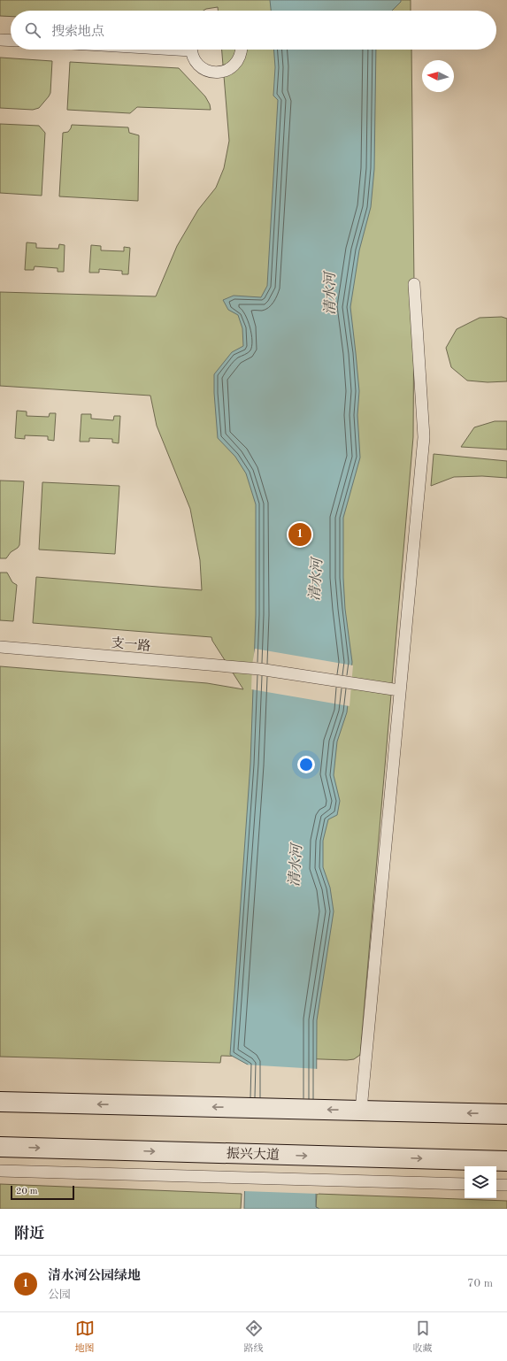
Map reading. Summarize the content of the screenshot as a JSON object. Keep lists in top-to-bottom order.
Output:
{
  "streets": {
    "main road": ["振兴大道"],
    "lane": ["支一路"]
  },
  "water": ["清水河"],
  "scale_bar": "20 m",
  "north": "left",
  "page": {
    "search": "搜索地点",
    "pins": "1",
    "scale": "20 m",
    "heading": "附近",
    "list": [
      {
        "mark": "1",
        "name": "清水河公园绿地",
        "note": "公园",
        "value": "70 m"
      }
    ],
    "nav": ["地图", "路线", "收藏"]
  }
}
